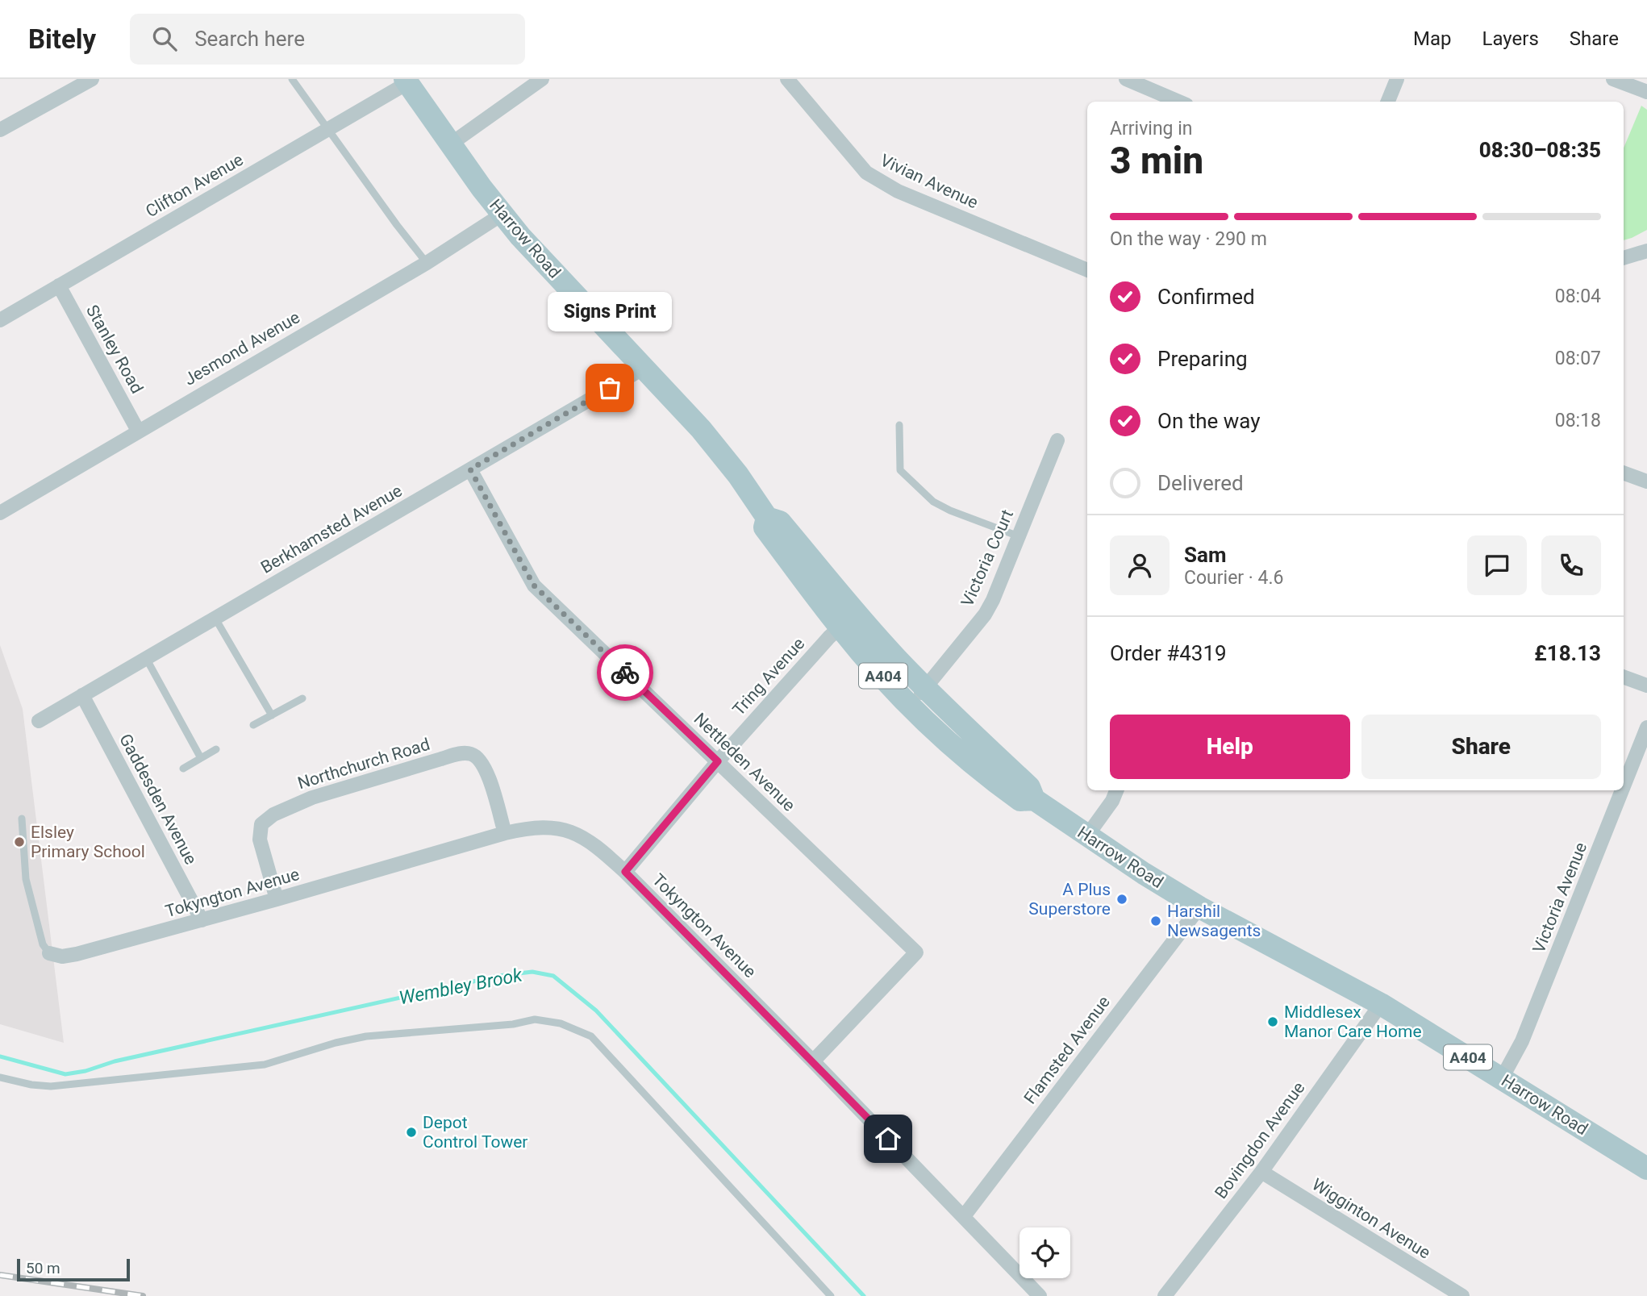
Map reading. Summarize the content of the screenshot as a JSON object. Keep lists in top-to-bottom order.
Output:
{
  "streets": {
    "main road": ["Harrow Road", "A404"],
    "street": [
      "Vivian Avenue",
      "Clifton Avenue",
      "Jesmond Avenue",
      "Stanley Road",
      "Berkhamsted Avenue",
      "Victoria Court",
      "Tring Avenue",
      "Nettleden Avenue",
      "Northchurch Road",
      "Gaddesden Avenue",
      "Tokyngton Avenue",
      "Victoria Avenue",
      "Flamsted Avenue",
      "Bovingdon Avenue",
      "Wigginton Avenue"
    ]
  },
  "crossings": [
    ["Clifton Avenue", "Harrow Road"],
    ["Clifton Avenue", "Stanley Road"],
    ["Harrow Road", "Jesmond Avenue"],
    ["Harrow Road", "Berkhamsted Avenue"],
    ["Harrow Road", "Victoria Court"],
    ["Harrow Road", "Tring Avenue"],
    ["Harrow Road", "Victoria Avenue"],
    ["Harrow Road", "Flamsted Avenue"],
    ["Harrow Road", "Bovingdon Avenue"],
    ["Jesmond Avenue", "Stanley Road"],
    ["Berkhamsted Avenue", "Nettleden Avenue"],
    ["Berkhamsted Avenue", "Gaddesden Avenue"],
    ["Tring Avenue", "Nettleden Avenue"],
    ["Tring Avenue", "Tokyngton Avenue"],
    ["Nettleden Avenue", "Tokyngton Avenue"],
    ["Northchurch Road", "Tokyngton Avenue"],
    ["Gaddesden Avenue", "Tokyngton Avenue"],
    ["Tokyngton Avenue", "Flamsted Avenue"],
    ["Bovingdon Avenue", "Wigginton Avenue"]
  ],
  "water": ["Wembley Brook"],
  "places": [
    "Signs Print",
    "Elsley Primary School",
    "A Plus Superstore",
    "Harshil Newsagents",
    "Middlesex Manor Care Home",
    "Depot Control Tower"
  ],
  "scale_bar": "50 m",
  "page": {
    "header": "Bitely",
    "search": "Search here",
    "nav": ["Map", "Layers", "Share"],
    "heading": ["3 min", "Arriving in", "08:30–08:35"],
    "panel": [
      "Sam",
      "Courier · 4.6",
      "Order #4319",
      "£18.13"
    ],
    "bar": "On the way · 290 m",
    "list": [
      ["Confirmed", "08:04"],
      ["Preparing", "08:07"],
      ["On the way", "08:18"],
      "Delivered"
    ],
    "bubble": "Signs Print",
    "buttons": ["Help", "Share"],
    "scale": "50 m"
  }
}
